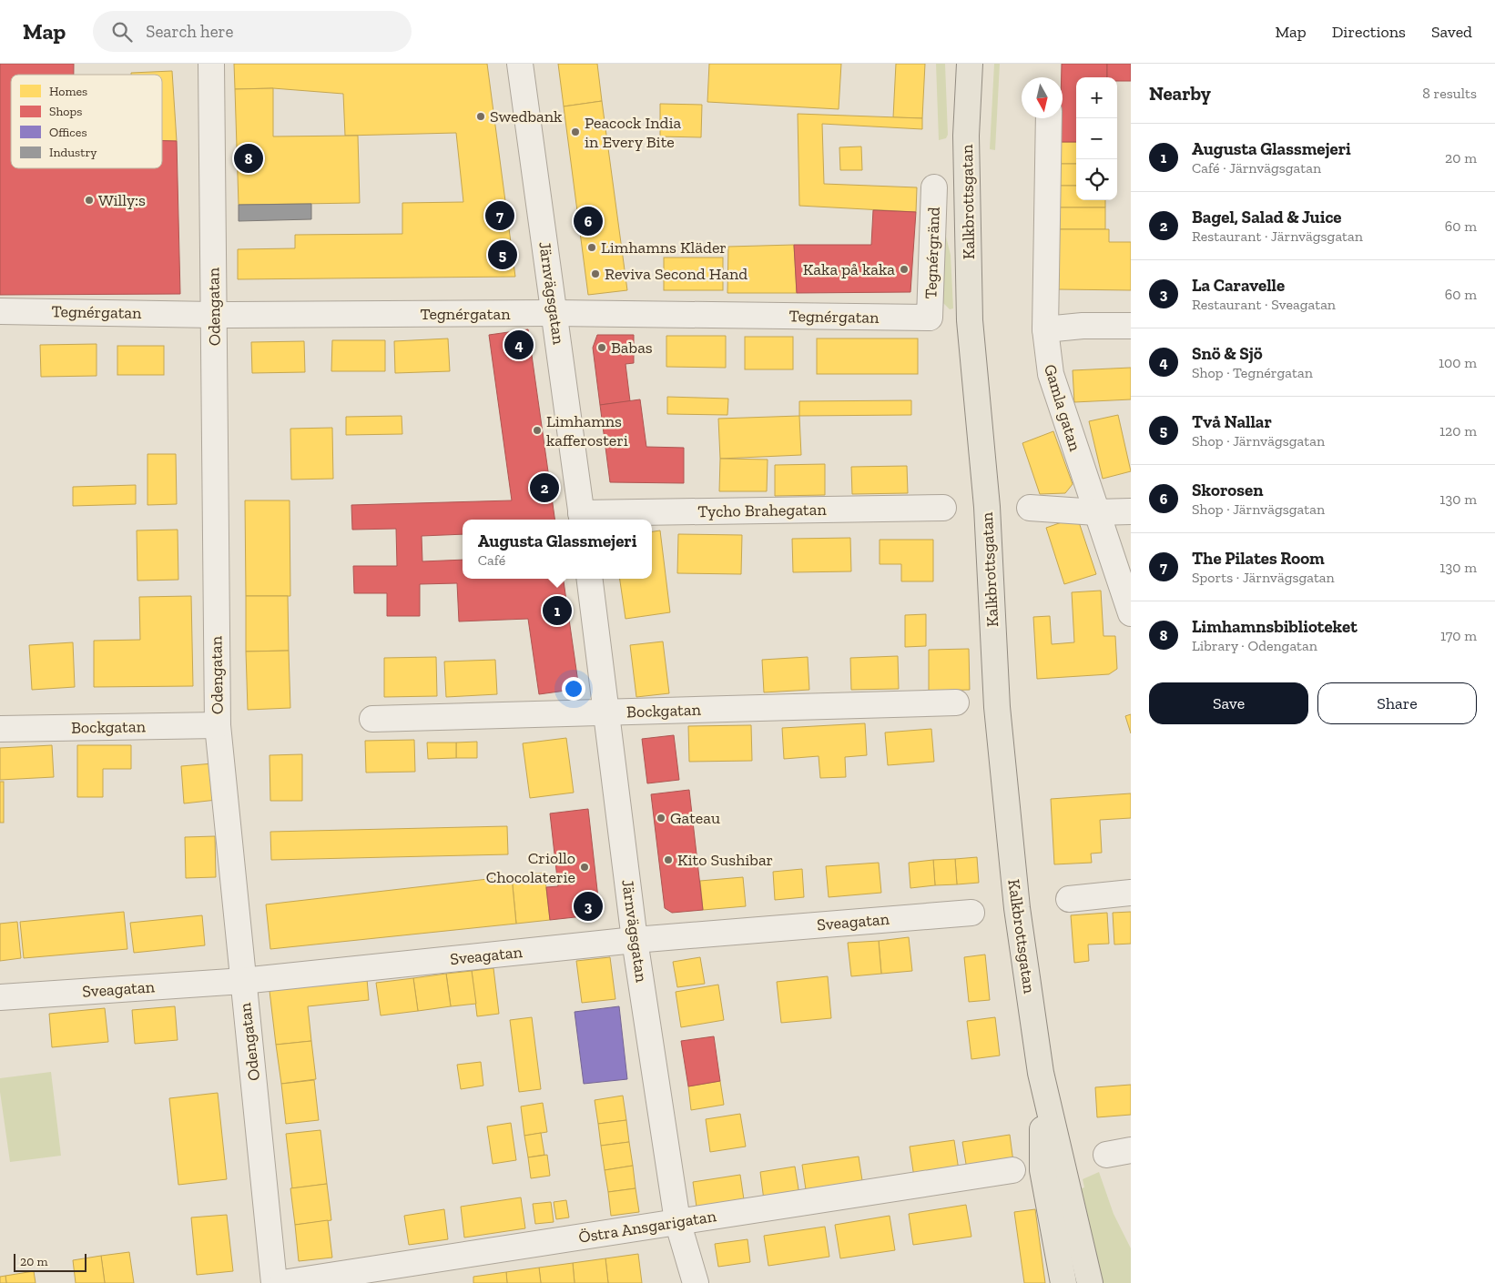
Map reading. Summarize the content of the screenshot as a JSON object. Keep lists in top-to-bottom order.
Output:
{
  "streets": {
    "main road": ["Kalkbrottsgatan"],
    "street": [
      "Tegnérgränd",
      "Järnvägsgatan",
      "Odengatan",
      "Tegnérgatan",
      "Gamla gatan",
      "Tycho Brahegatan",
      "Bockgatan",
      "Sveagatan",
      "Östra Ansgarigatan"
    ]
  },
  "crossings": [
    ["Tegnérgränd", "Tegnérgatan"],
    ["Järnvägsgatan", "Tegnérgatan"],
    ["Järnvägsgatan", "Tycho Brahegatan"],
    ["Järnvägsgatan", "Bockgatan"],
    ["Järnvägsgatan", "Sveagatan"],
    ["Järnvägsgatan", "Östra Ansgarigatan"],
    ["Odengatan", "Tegnérgatan"],
    ["Odengatan", "Bockgatan"],
    ["Odengatan", "Sveagatan"]
  ],
  "places": [
    "Swedbank",
    "Peacock India in Every Bite",
    "Willy:s",
    "Limhamns Kläder",
    "Kaka på kaka",
    "Reviva Second Hand",
    "Babas",
    "Limhamns kafferosteri",
    "Gateau",
    "Kito Sushibar",
    "Criollo Chocolaterie"
  ],
  "legend": [
    "Homes",
    "Shops",
    "Offices",
    "Industry"
  ],
  "scale_bar": "20 m",
  "north": "bottom",
  "page": {
    "header": "Map",
    "search": "Search here",
    "nav": ["Map", "Directions", "Saved"],
    "heading": ["Nearby", "8 results"],
    "map_buttons": ["+", "−"],
    "list": [
      {
        "mark": "1",
        "name": "Augusta Glassmejeri",
        "note": "Café · Järnvägsgatan",
        "value": "20 m"
      },
      {
        "mark": "2",
        "name": "Bagel, Salad & Juice",
        "note": "Restaurant · Järnvägsgatan",
        "value": "60 m"
      },
      {
        "mark": "3",
        "name": "La Caravelle",
        "note": "Restaurant · Sveagatan",
        "value": "60 m"
      },
      {
        "mark": "4",
        "name": "Snö & Sjö",
        "note": "Shop · Tegnérgatan",
        "value": "100 m"
      },
      {
        "mark": "5",
        "name": "Två Nallar",
        "note": "Shop · Järnvägsgatan",
        "value": "120 m"
      },
      {
        "mark": "6",
        "name": "Skorosen",
        "note": "Shop · Järnvägsgatan",
        "value": "130 m"
      },
      {
        "mark": "7",
        "name": "The Pilates Room",
        "note": "Sports · Järnvägsgatan",
        "value": "130 m"
      },
      {
        "mark": "8",
        "name": "Limhamnsbiblioteket",
        "note": "Library · Odengatan",
        "value": "170 m"
      }
    ],
    "pins": [
      "8",
      "7",
      "6",
      "5",
      "4",
      "2",
      "1",
      "3"
    ],
    "popup": ["Augusta Glassmejeri", "Café"],
    "buttons": ["Save", "Share"],
    "scale": "20 m"
  }
}
